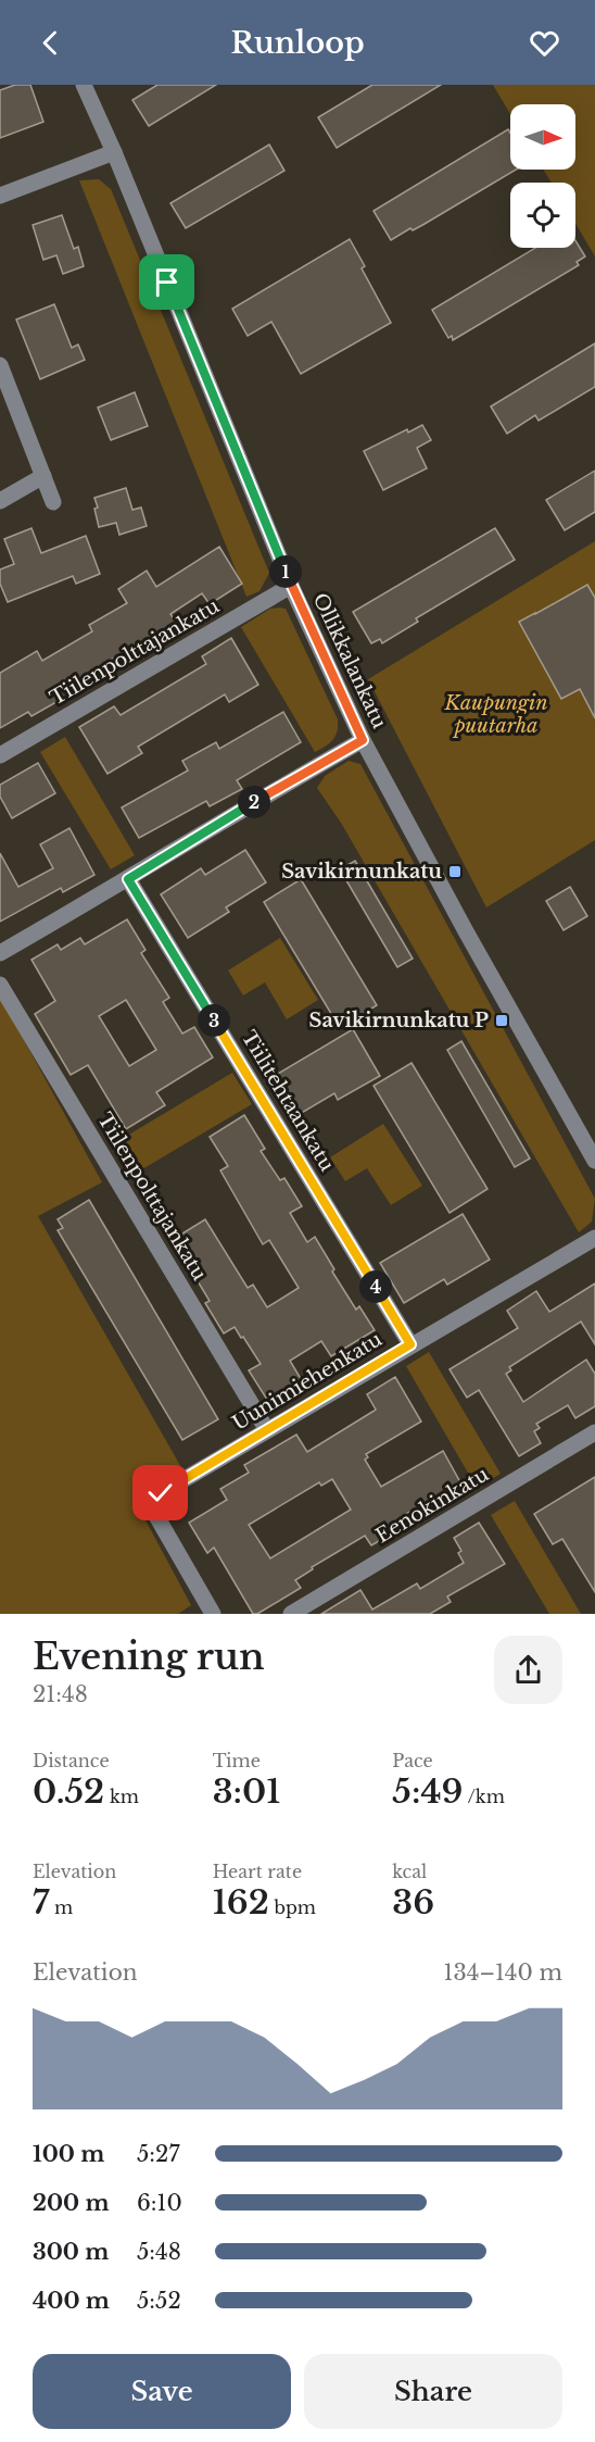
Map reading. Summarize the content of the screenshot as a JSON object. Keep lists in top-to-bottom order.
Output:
{
  "streets": {
    "street": [
      "Tiilenpolttajankatu",
      "Ollikkalankatu",
      "Tiilitehtaankatu",
      "Uunimiehenkatu",
      "Eenokinkatu"
    ]
  },
  "crossings": [
    ["Tiilenpolttajankatu", "Ollikkalankatu"],
    ["Tiilenpolttajankatu", "Uunimiehenkatu"],
    ["Tiilitehtaankatu", "Uunimiehenkatu"]
  ],
  "parks": ["Kaupungin puutarha"],
  "places": {
    "transit": ["Savikirnunkatu", "Savikirnunkatu P"]
  },
  "north": "right",
  "page": {
    "header": "Runloop",
    "pins": [
      "1",
      "2",
      "3",
      "4"
    ],
    "heading": ["Evening run", "21:48"],
    "stats": [
      ["Distance", "0.52 km"],
      ["Time", "3:01"],
      ["Pace", "5:49 /km"],
      ["Elevation", "7 m"],
      ["Heart rate", "162 bpm"],
      ["kcal", "36"]
    ],
    "chart": ["Elevation", "134–140 m"],
    "list": [
      {
        "name": "100 m",
        "note": "5:27"
      },
      {
        "name": "200 m",
        "note": "6:10"
      },
      {
        "name": "300 m",
        "note": "5:48"
      },
      {
        "name": "400 m",
        "note": "5:52"
      }
    ],
    "buttons": ["Save", "Share"]
  }
}
